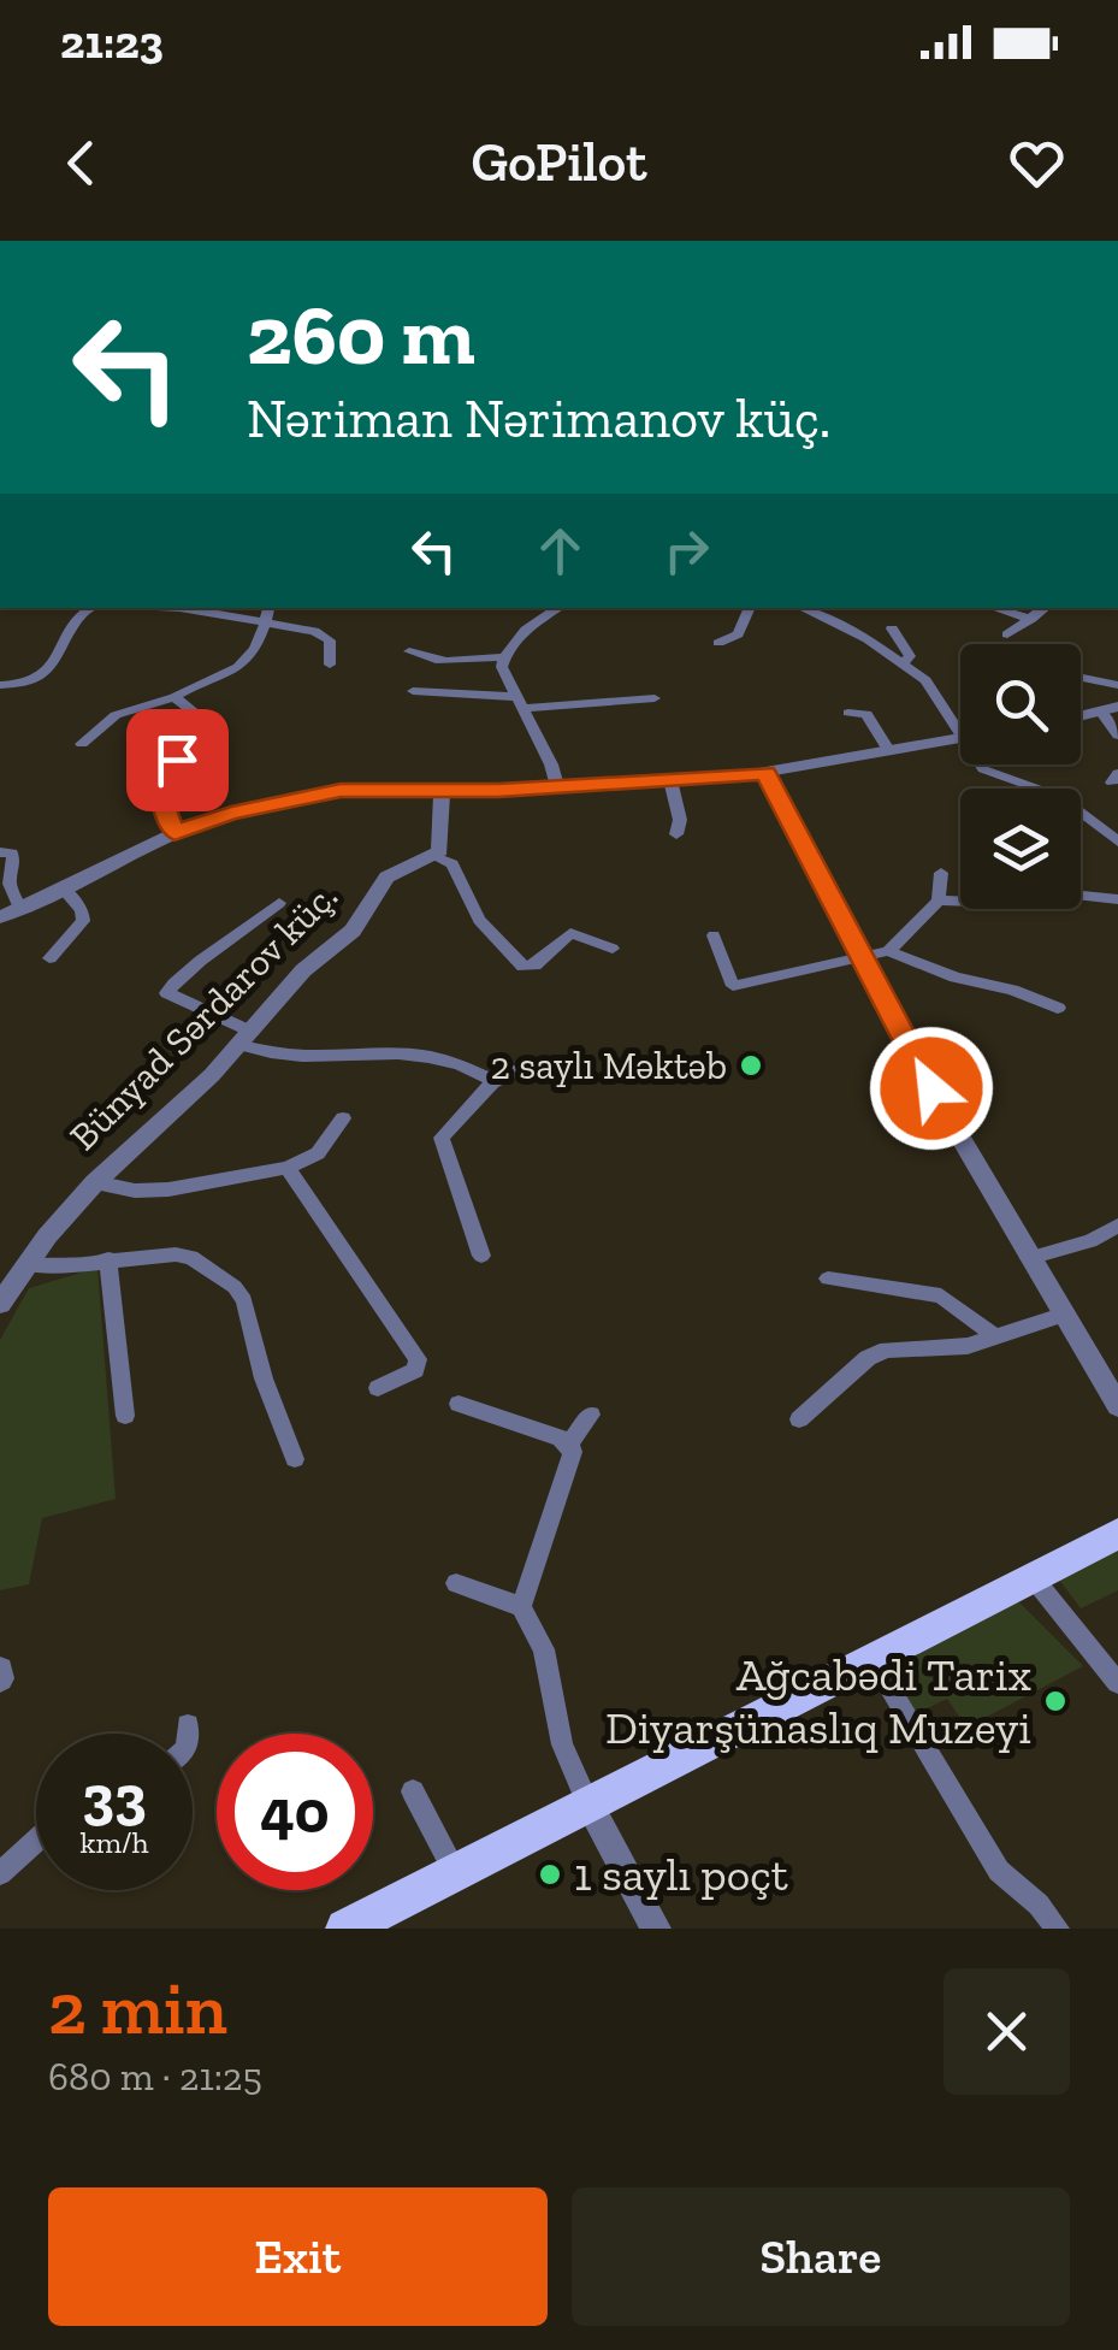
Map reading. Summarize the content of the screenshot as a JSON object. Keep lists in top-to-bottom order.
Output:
{
  "streets": {
    "street": ["Bünyad Sərdarov küç."]
  },
  "places": ["2 saylı Məktəb", "Ağcabədi Tarix Diyarşünaslıq Muzeyi", "1 saylı poçt"],
  "page": {
    "status": "21:23",
    "header": "GoPilot",
    "turn": ["260 m", "Nəriman Nərimanov küç."],
    "speed": "33 km/h",
    "limit": "40",
    "heading": ["2 min", "680 m · 21:25"],
    "buttons": ["Exit", "Share"]
  }
}
